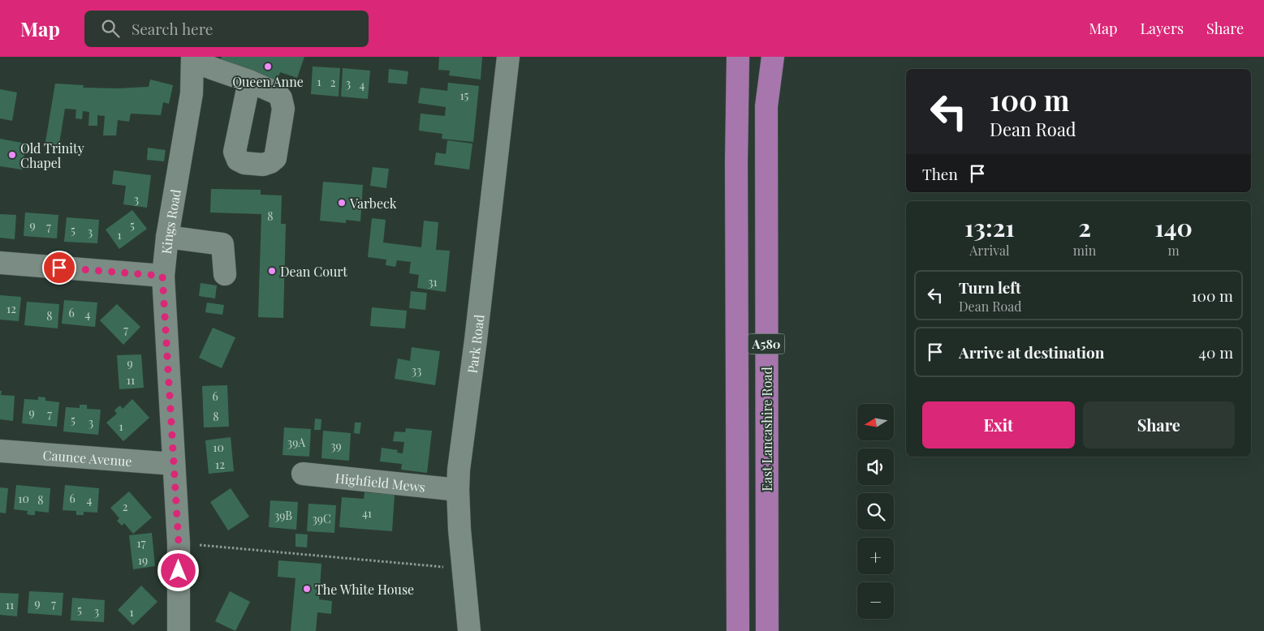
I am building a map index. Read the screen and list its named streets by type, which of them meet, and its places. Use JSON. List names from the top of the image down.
{
  "streets": {
    "highway": ["A580", "East Lancashire Road"],
    "street": [
      "Kings Road",
      "Park Road",
      "Caunce Avenue",
      "Highfield Mews"
    ]
  },
  "crossings": [
    ["Kings Road", "Caunce Avenue"],
    ["Park Road", "Highfield Mews"]
  ],
  "places": [
    "Queen Anne",
    "Old Trinity Chapel",
    "Varbeck",
    "Dean Court",
    "The White House"
  ],
  "house_numbers": [
    "1",
    "2",
    "3",
    "4",
    "15",
    "3",
    "8",
    "9",
    "5",
    "7",
    "5",
    "3",
    "1",
    "31",
    "12",
    "6",
    "4",
    "8",
    "7",
    "9",
    "33",
    "11",
    "6",
    "9",
    "7",
    "8",
    "5",
    "3",
    "1",
    "39A",
    "39",
    "10",
    "12",
    "10",
    "6",
    "8",
    "4",
    "2",
    "41",
    "39B",
    "39C",
    "17",
    "19",
    "9",
    "7",
    "11",
    "5",
    "3",
    "1"
  ],
  "north": "left",
  "page": {
    "header": "Map",
    "search": "Search here",
    "nav": ["Map", "Layers", "Share"],
    "turn": ["100 m", "Dean Road"],
    "then": "Then",
    "eta": [
      "13:21",
      "Arrival",
      "2",
      "min",
      "140",
      "m"
    ],
    "list": [
      {
        "name": "Turn left",
        "note": "Dean Road",
        "value": "100 m"
      },
      {
        "name": "Arrive at destination",
        "value": "40 m"
      }
    ],
    "buttons": ["Exit", "Share"],
    "map_buttons": ["+", "−"]
  }
}
